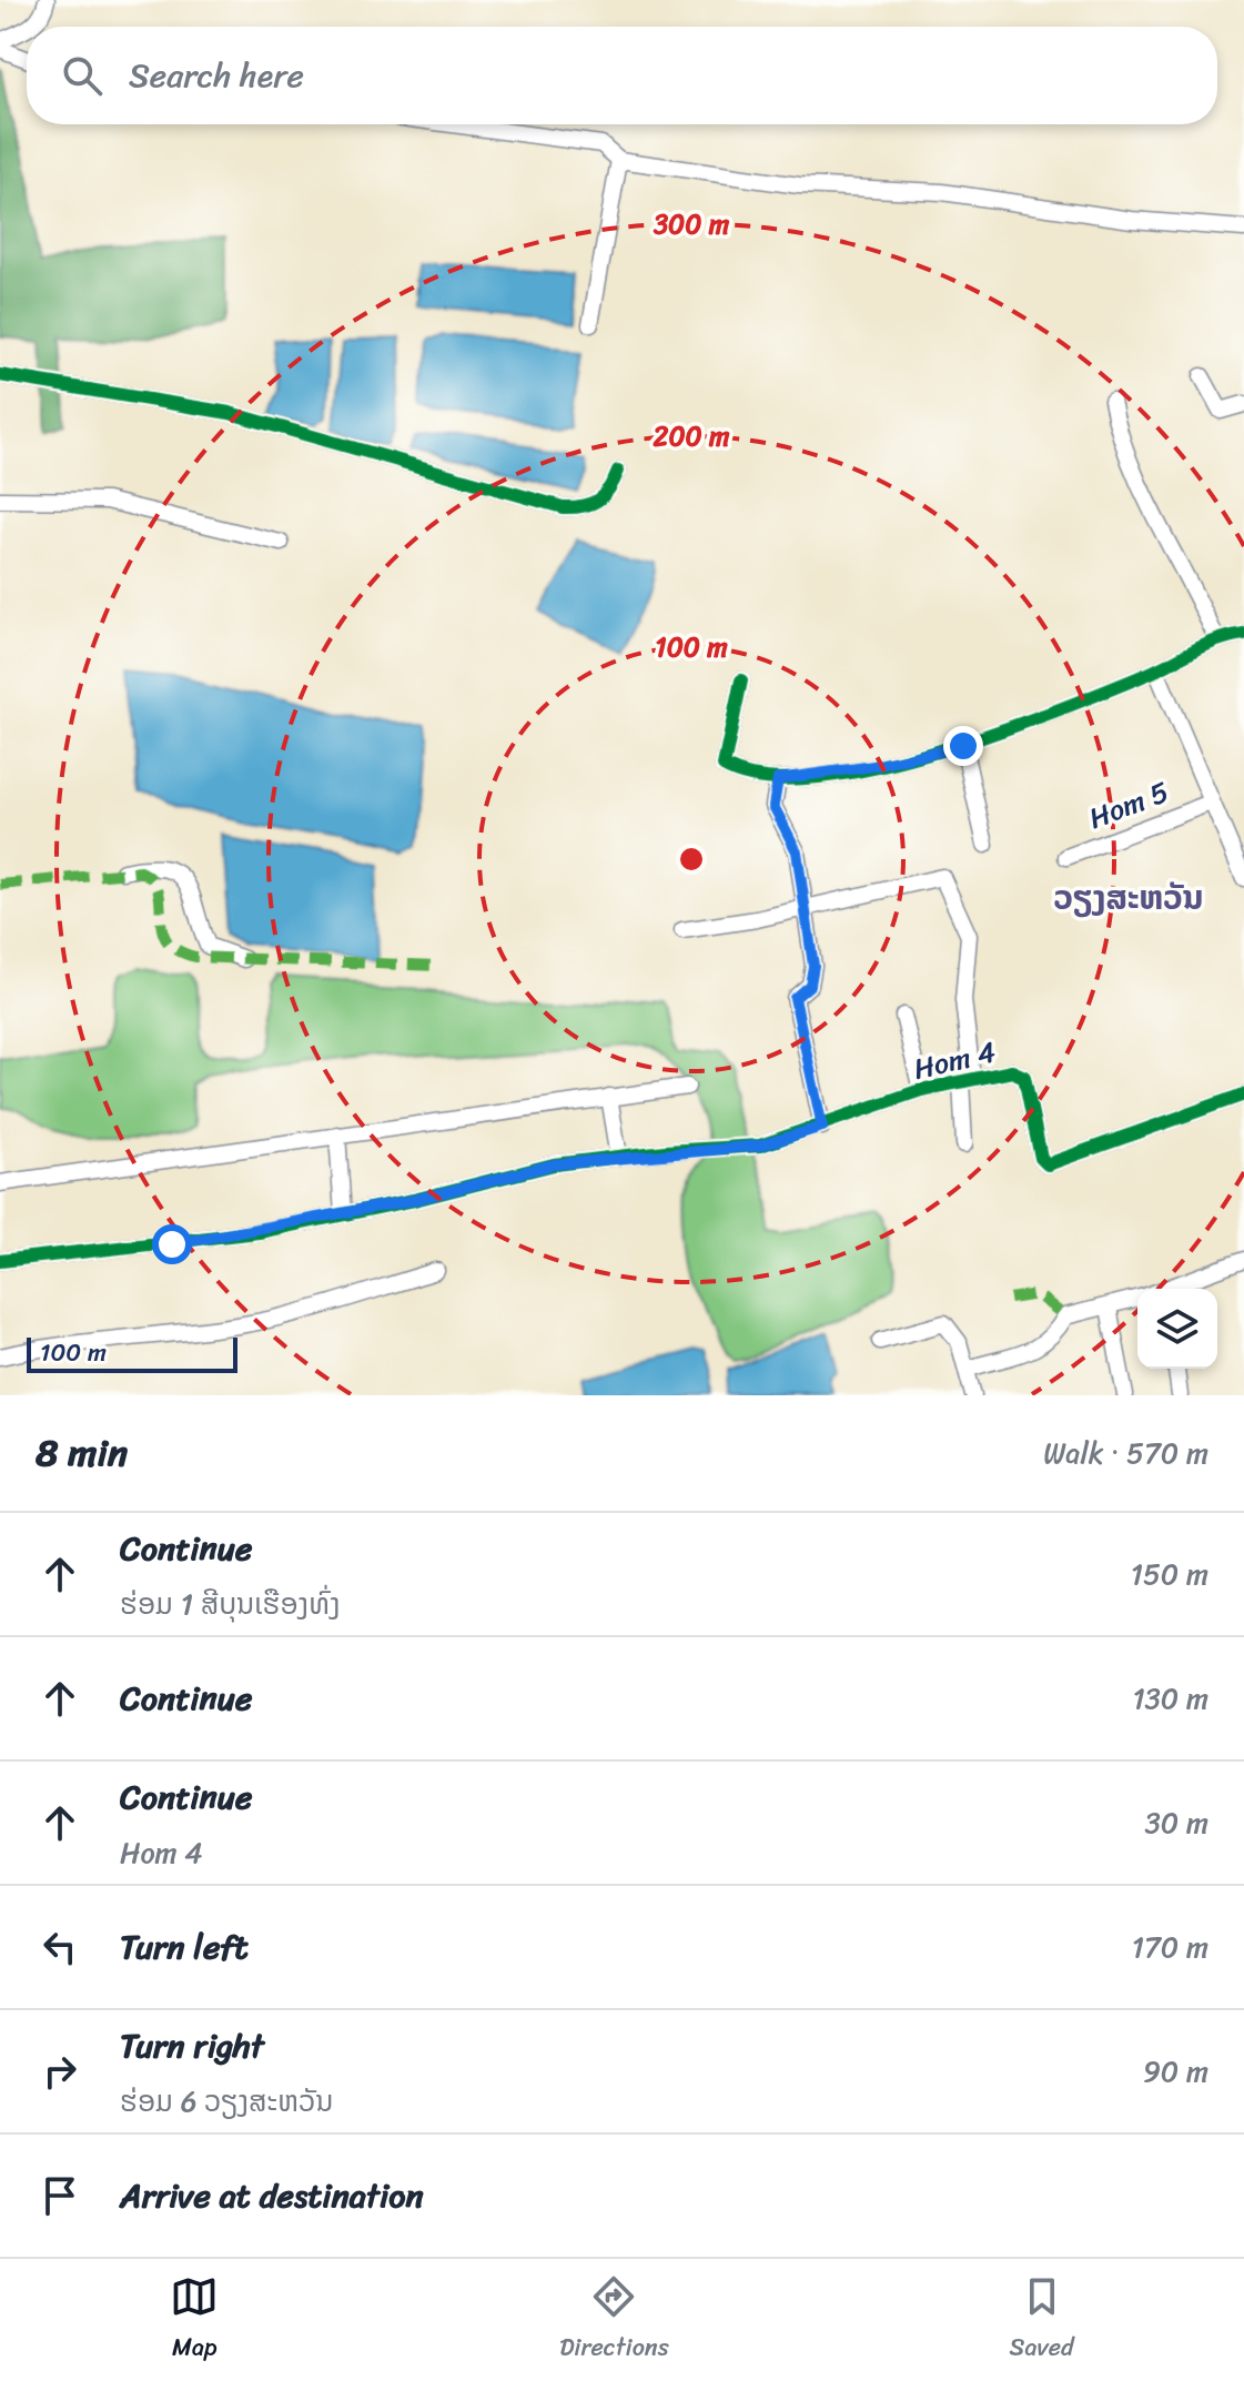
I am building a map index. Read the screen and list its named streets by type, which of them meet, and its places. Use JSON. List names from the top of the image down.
{
  "streets": {
    "street": ["Hom 5", "Hom 4"]
  },
  "districts": ["ວຽງສະຫວັນ"],
  "scale_bar": "100 m",
  "page": {
    "search": "Search here",
    "scale": "100 m",
    "heading": ["8 min", "Walk · 570 m"],
    "list": [
      ["Continue", "ຮ່ອມ 1 ສີບຸນເຮືອງທົ່ງ", "150 m"],
      ["Continue", "130 m"],
      ["Continue", "Hom 4", "30 m"],
      ["Turn left", "170 m"],
      ["Turn right", "ຮ່ອມ 6 ວຽງສະຫວັນ", "90 m"],
      "Arrive at destination"
    ],
    "nav": ["Map", "Directions", "Saved"]
  },
  "rings": ["300 m", "200 m", "100 m"]
}
